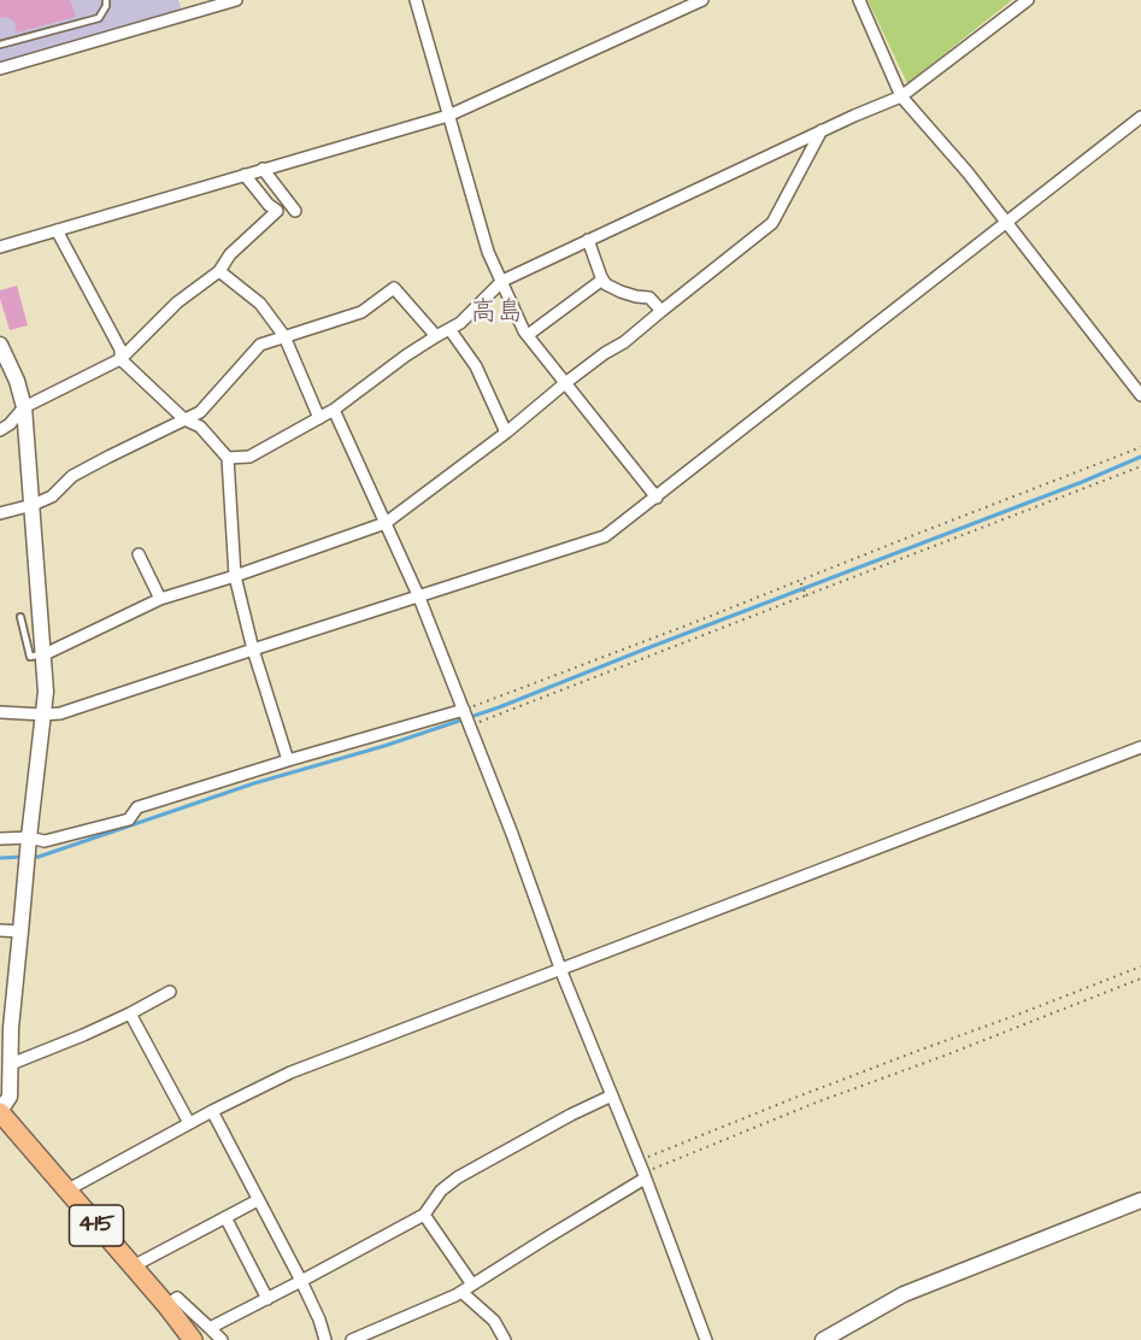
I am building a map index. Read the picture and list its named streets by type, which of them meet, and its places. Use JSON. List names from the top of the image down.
{
  "streets": {
    "highway": ["415"]
  },
  "districts": ["高島"]
}
